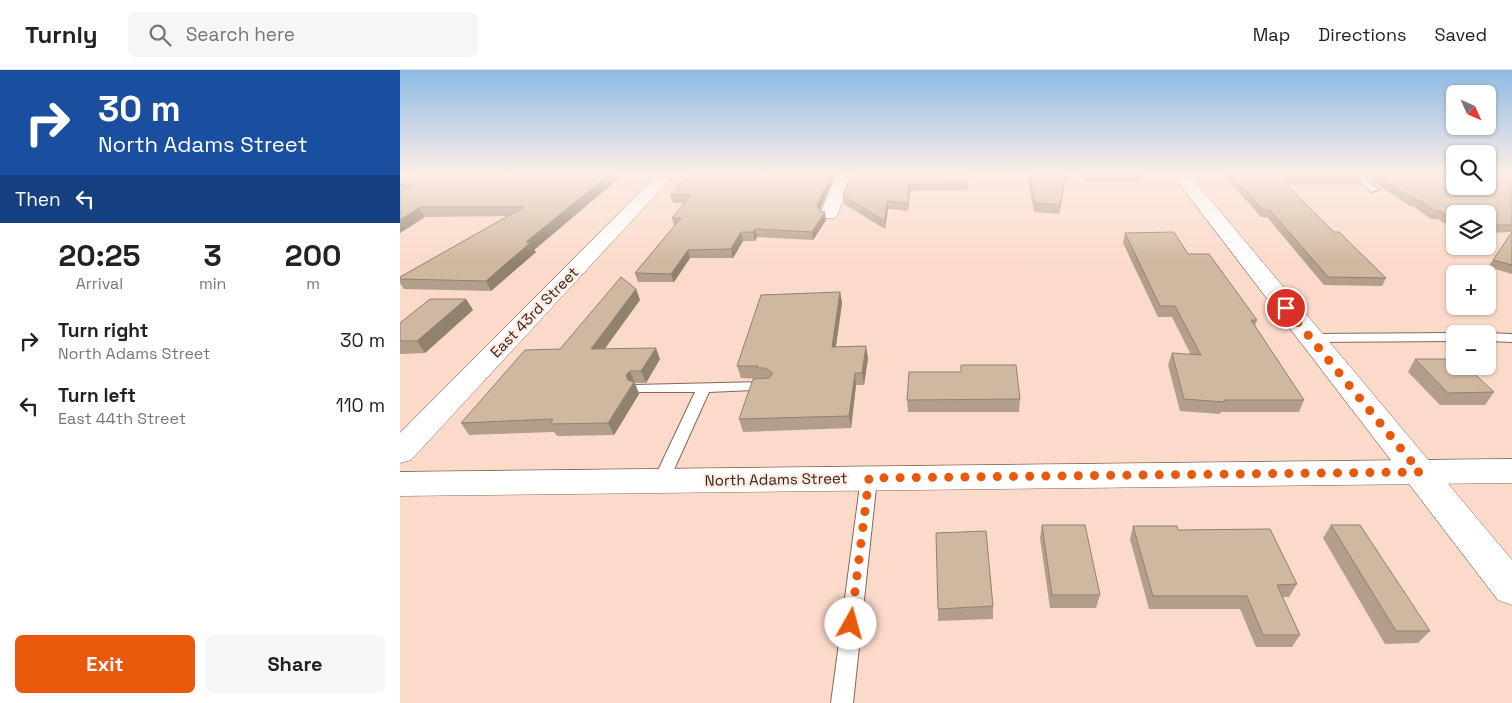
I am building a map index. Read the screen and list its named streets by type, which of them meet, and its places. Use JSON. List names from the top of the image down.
{
  "streets": {
    "street": ["East 43rd Street", "North Adams Street"]
  },
  "north": "bottom right",
  "page": {
    "header": "Turnly",
    "search": "Search here",
    "nav": ["Map", "Directions", "Saved"],
    "turn": ["30 m", "North Adams Street"],
    "map_buttons": ["+", "−"],
    "then": "Then",
    "eta": [
      "20:25",
      "Arrival",
      "3",
      "min",
      "200",
      "m"
    ],
    "list": [
      {
        "name": "Turn right",
        "note": "North Adams Street",
        "value": "30 m"
      },
      {
        "name": "Turn left",
        "note": "East 44th Street",
        "value": "110 m"
      }
    ],
    "buttons": ["Exit", "Share"]
  }
}
